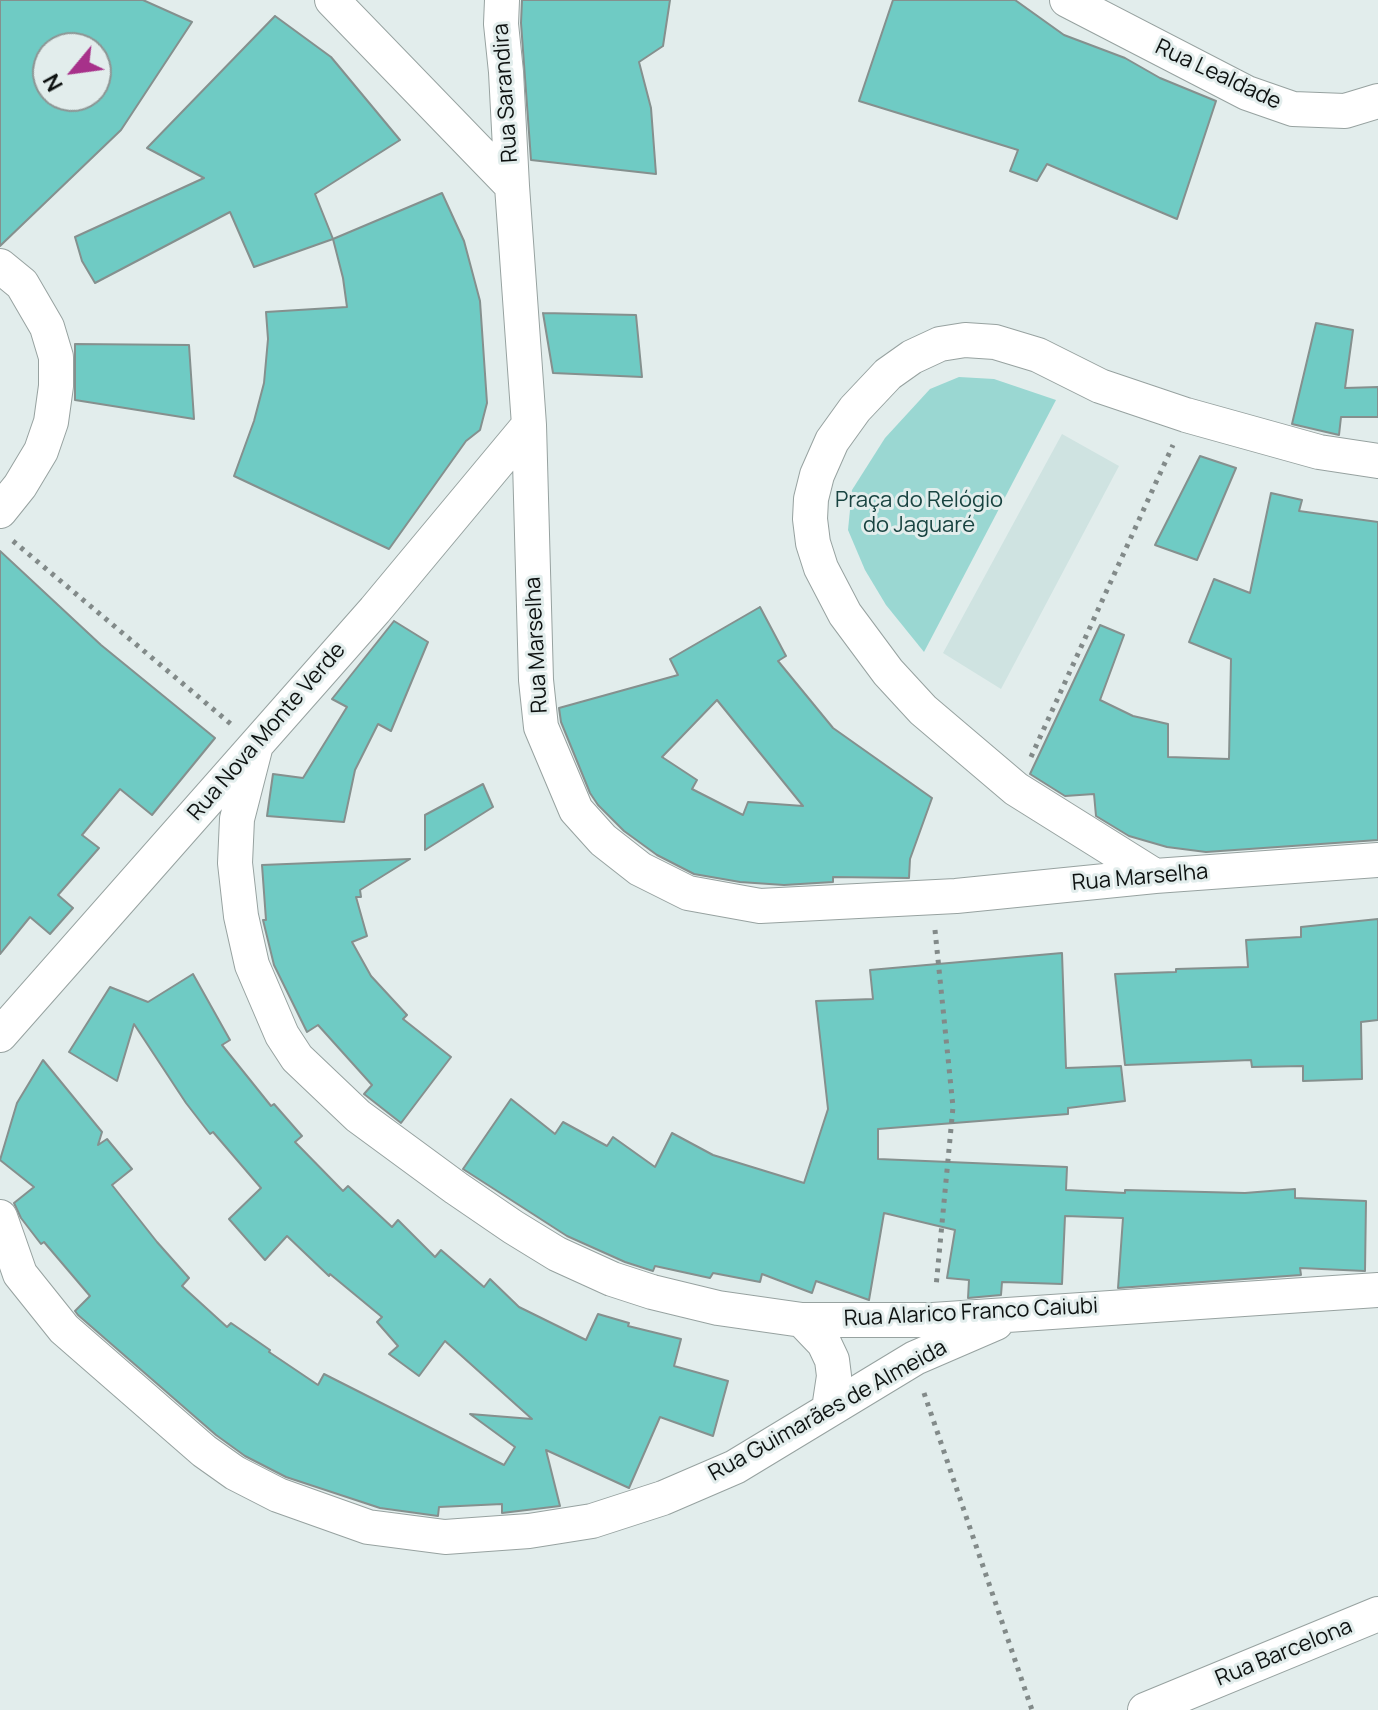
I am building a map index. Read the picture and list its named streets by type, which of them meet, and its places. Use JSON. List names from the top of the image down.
{
  "streets": {
    "street": [
      "Rua Lealdade",
      "Rua Sarandira",
      "Rua Marselha",
      "Rua Nova Monte Verde",
      "Rua Alarico Franco Caiubi",
      "Rua Guimarães de Almeida",
      "Rua Barcelona"
    ]
  },
  "crossings": [
    ["Rua Sarandira", "Rua Marselha"],
    ["Rua Marselha", "Rua Nova Monte Verde"],
    ["Rua Nova Monte Verde", "Rua Alarico Franco Caiubi"],
    ["Rua Alarico Franco Caiubi", "Rua Guimarães de Almeida"]
  ],
  "parks": ["Praça do Relógio do Jaguaré"],
  "north": "bottom left"
}
